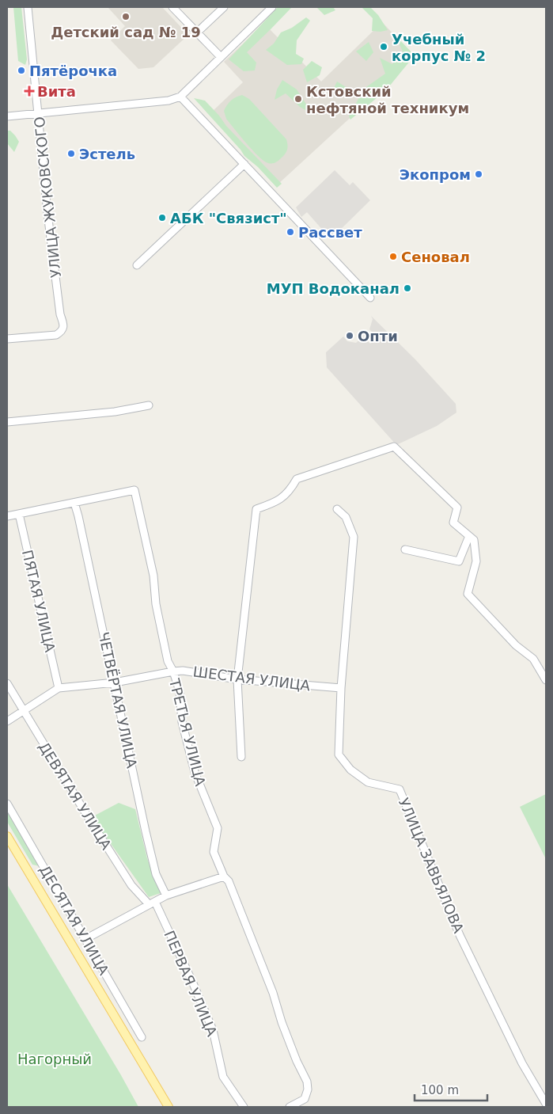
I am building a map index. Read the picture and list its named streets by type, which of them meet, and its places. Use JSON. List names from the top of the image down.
{
  "streets": {
    "street": [
      "УЛИЦА ЖУКОВСКОГО",
      "ПЯТАЯ УЛИЦА",
      "ШЕСТАЯ УЛИЦА",
      "ЧЕТВЁРТАЯ УЛИЦА",
      "ТРЕТЬЯ УЛИЦА",
      "ДЕВЯТАЯ УЛИЦА",
      "УЛИЦА ЗАВЬЯЛОВА",
      "ДЕСЯТАЯ УЛИЦА",
      "ПЕРВАЯ УЛИЦА"
    ]
  },
  "crossings": [
    ["ПЯТАЯ УЛИЦА", "ШЕСТАЯ УЛИЦА"],
    ["ШЕСТАЯ УЛИЦА", "ЧЕТВЁРТАЯ УЛИЦА"],
    ["ШЕСТАЯ УЛИЦА", "ТРЕТЬЯ УЛИЦА"],
    ["ШЕСТАЯ УЛИЦА", "ДЕВЯТАЯ УЛИЦА"],
    ["ШЕСТАЯ УЛИЦА", "УЛИЦА ЗАВЬЯЛОВА"],
    ["ЧЕТВЁРТАЯ УЛИЦА", "ТРЕТЬЯ УЛИЦА"],
    ["ДЕВЯТАЯ УЛИЦА", "ПЕРВАЯ УЛИЦА"]
  ],
  "parks": ["Нагорный"],
  "places": {
    "other": [
      "Детский сад № 19",
      "Учебный корпус № 2",
      "Пятёрочка",
      "Кстовский нефтяной техникум",
      "Эстель",
      "Экопром",
      "АБК \"Связист\"",
      "Рассвет",
      "Сеновал",
      "МУП Водоканал",
      "Опти"
    ],
    "health": ["Вита"]
  },
  "scale_bar": "100 m"
}
